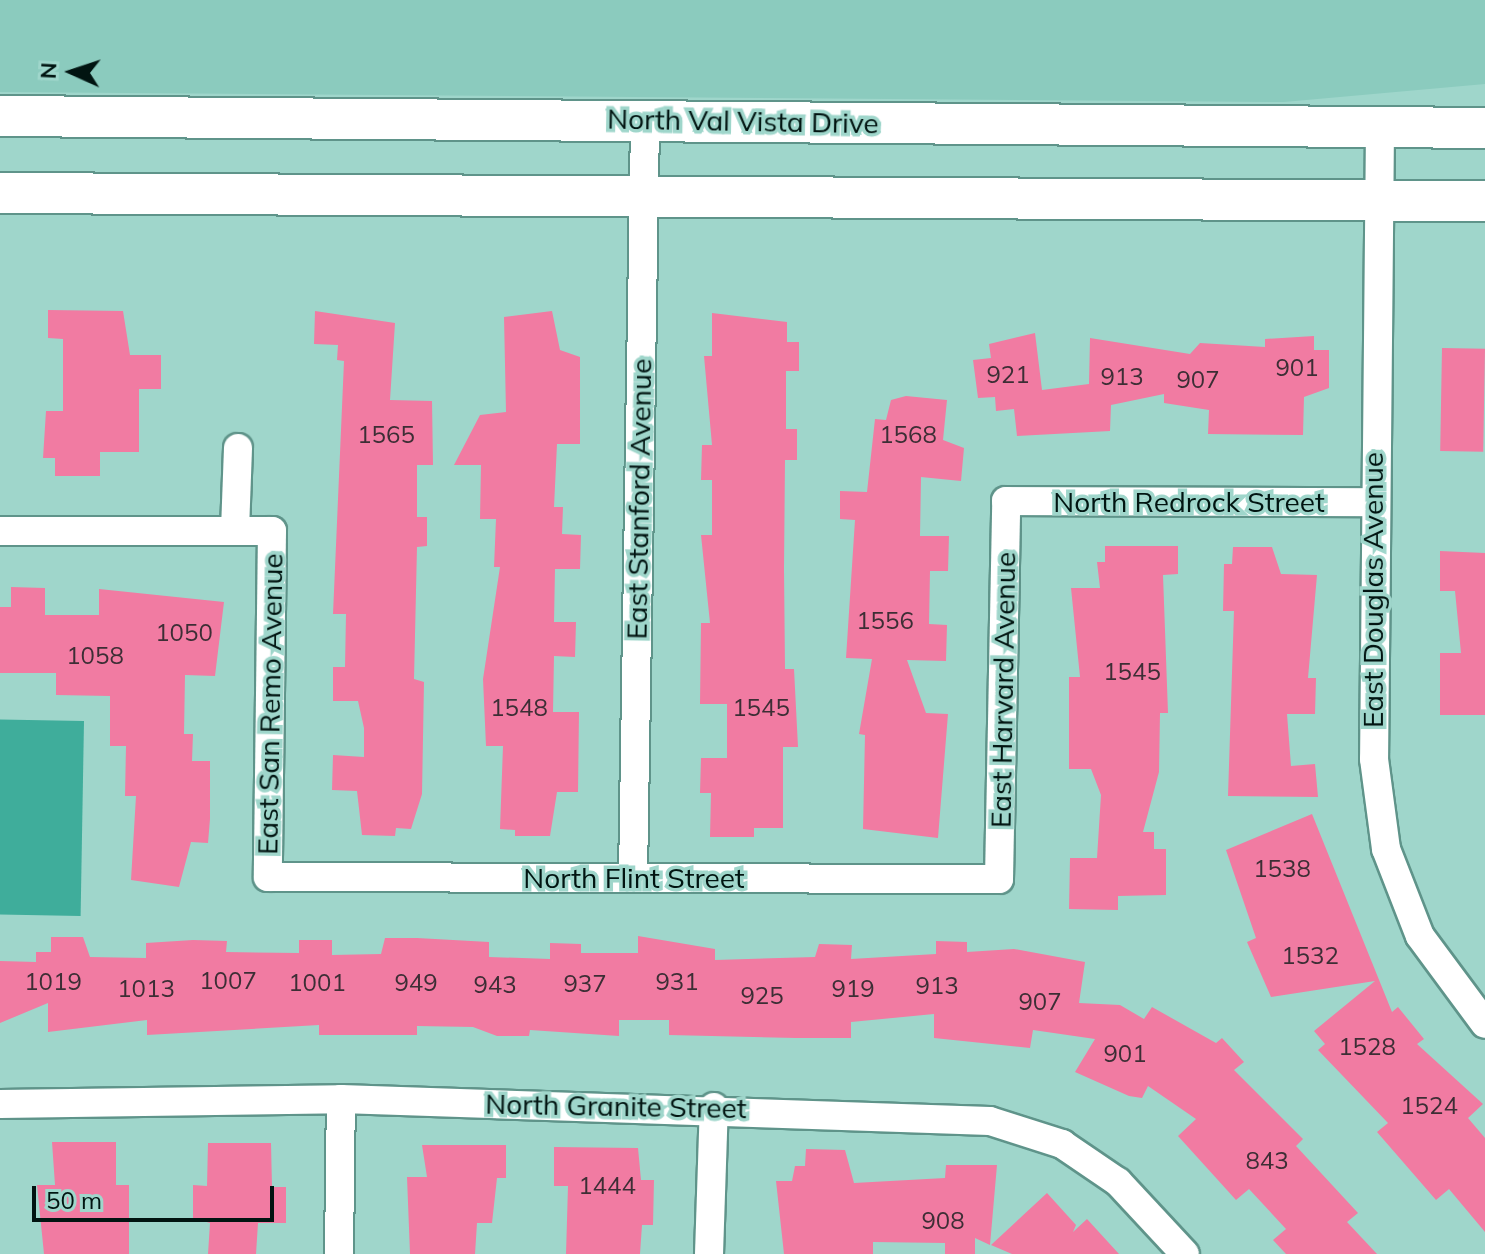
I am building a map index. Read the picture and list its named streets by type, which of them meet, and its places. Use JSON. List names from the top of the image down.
{
  "streets": {
    "main road": ["North Val Vista Drive"],
    "street": [
      "East Stanford Avenue",
      "North Redrock Street",
      "East Douglas Avenue",
      "East Harvard Avenue",
      "East San Remo Avenue",
      "North Flint Street",
      "North Granite Street"
    ]
  },
  "crossings": [
    ["North Val Vista Drive", "East Stanford Avenue"],
    ["North Val Vista Drive", "East Douglas Avenue"],
    ["East Stanford Avenue", "North Flint Street"],
    ["North Redrock Street", "East Douglas Avenue"],
    ["North Redrock Street", "East Harvard Avenue"],
    ["East Harvard Avenue", "North Flint Street"],
    ["East San Remo Avenue", "North Flint Street"]
  ],
  "house_numbers": [
    "901",
    "921",
    "913",
    "907",
    "1565",
    "1568",
    "1556",
    "1050",
    "1058",
    "1545",
    "1548",
    "1545",
    "1538",
    "1532",
    "1007",
    "1019",
    "931",
    "1001",
    "949",
    "937",
    "943",
    "913",
    "1013",
    "919",
    "925",
    "907",
    "1528",
    "901",
    "1524",
    "843",
    "1444",
    "908"
  ],
  "scale_bar": "50 m",
  "north": "left"
}
